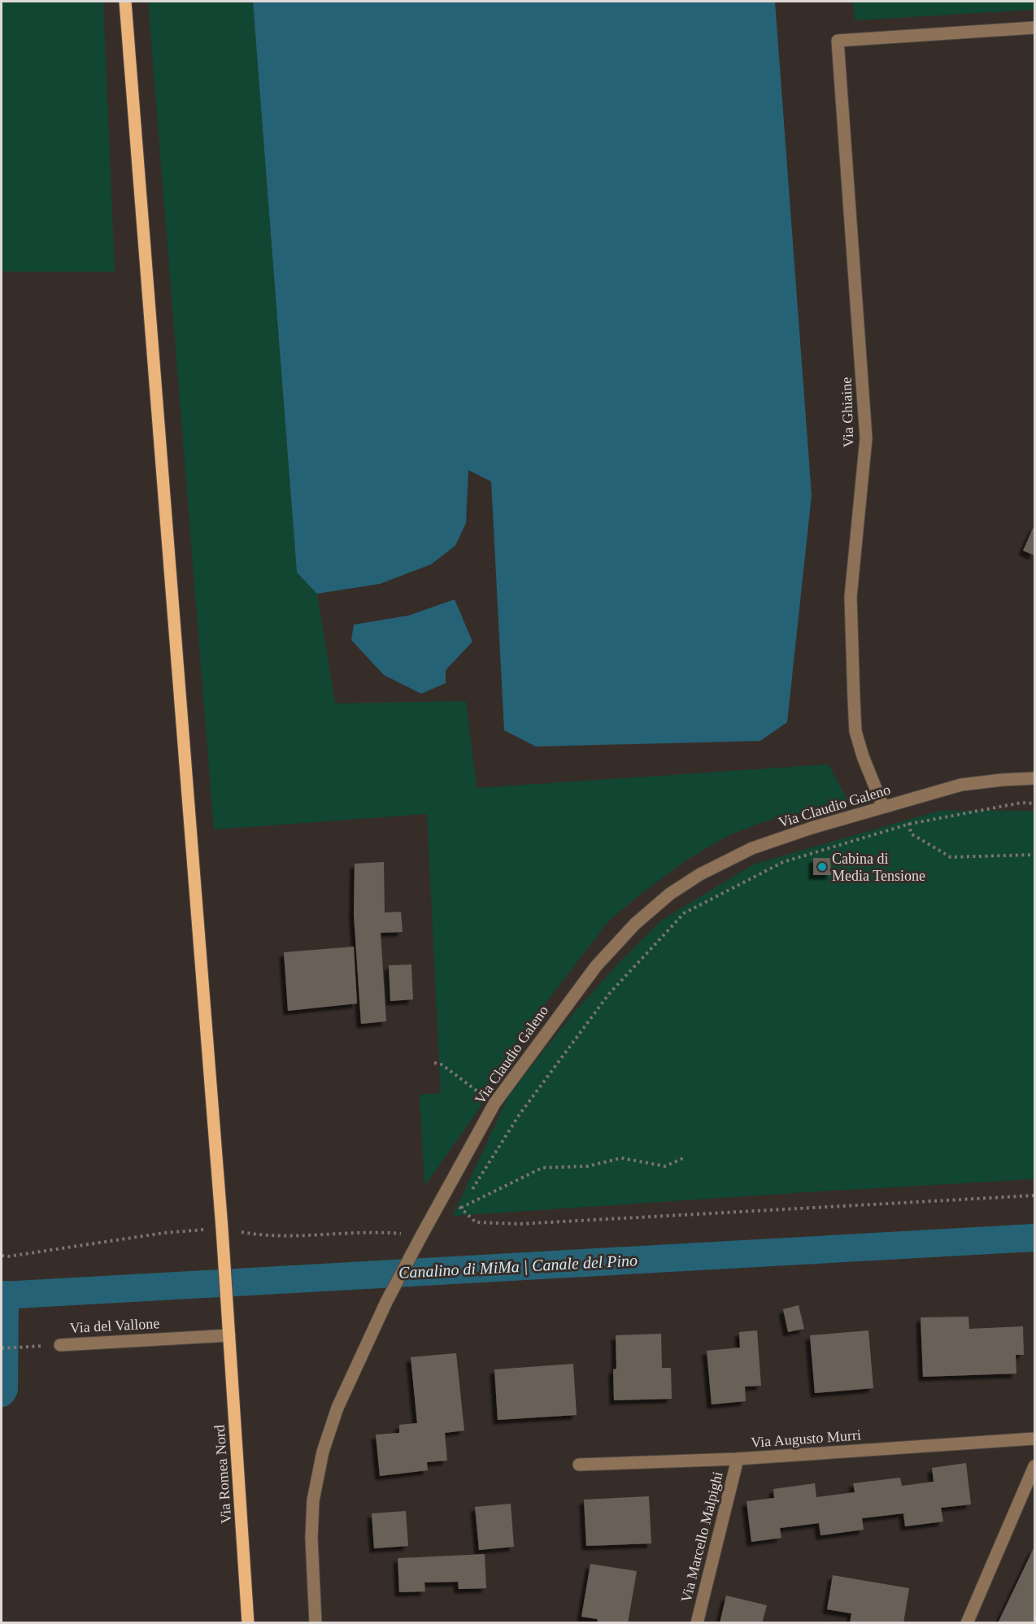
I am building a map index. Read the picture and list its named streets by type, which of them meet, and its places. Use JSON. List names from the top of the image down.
{
  "streets": {
    "main road": ["Via Romea Nord"],
    "street": [
      "Via Ghiaine",
      "Via Claudio Galeno",
      "Via del Vallone",
      "Via Augusto Murri",
      "Via Marcello Malpighi"
    ]
  },
  "crossings": [
    ["Via Ghiaine", "Via Claudio Galeno"],
    ["Via del Vallone", "Via Romea Nord"],
    ["Via Augusto Murri", "Via Marcello Malpighi"]
  ],
  "water": ["Canalino di MiMa | Canale del Pino"],
  "places": ["Cabina di Media Tensione"]
}
